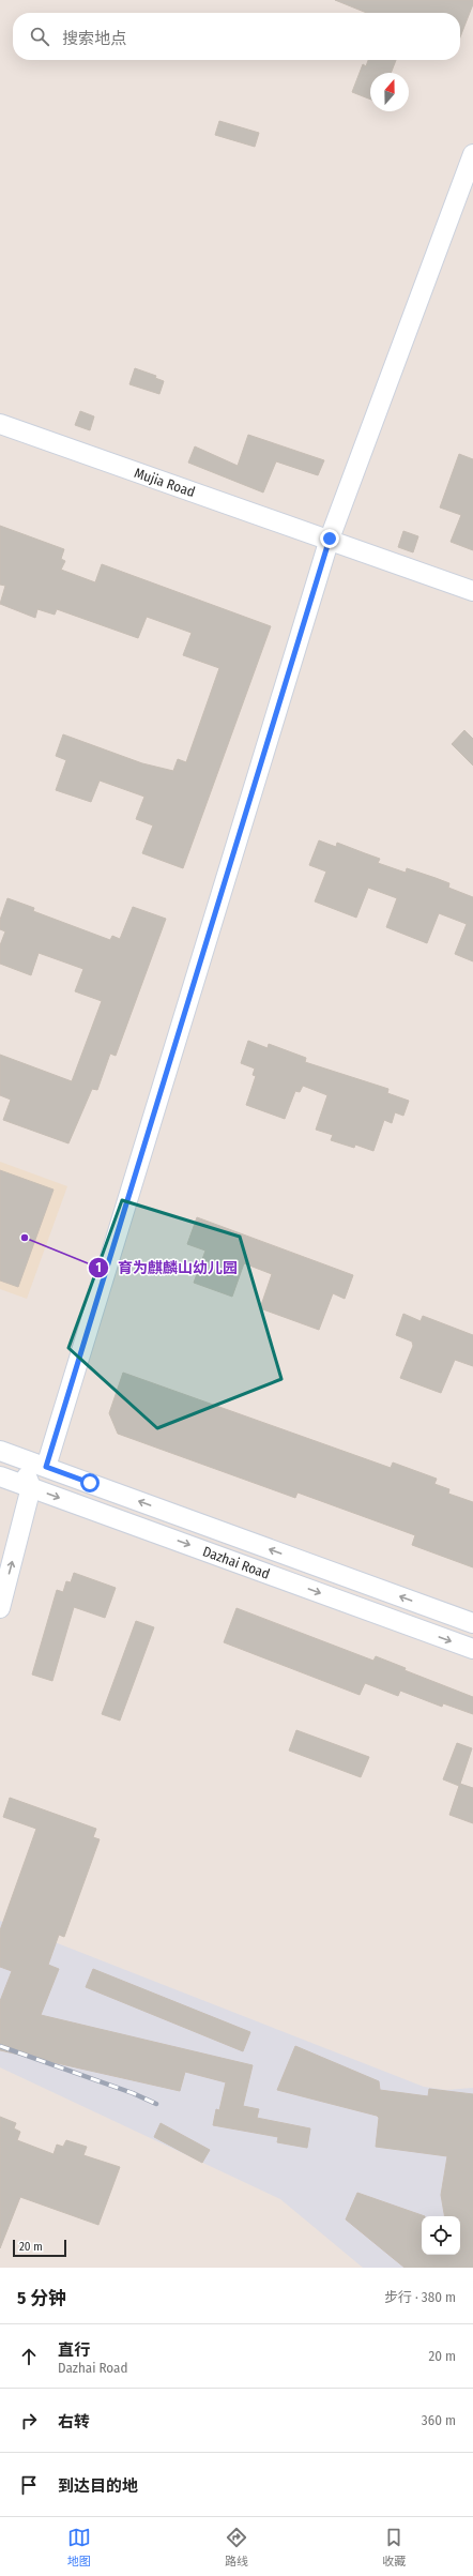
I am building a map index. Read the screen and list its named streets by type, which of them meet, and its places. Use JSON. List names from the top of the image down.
{
  "streets": {
    "street": ["Mujia Road", "Dazhai Road"]
  },
  "places": ["育为麒麟山幼儿园"],
  "scale_bar": "20 m",
  "north": "top",
  "page": {
    "search": "搜索地点",
    "scale": "20 m",
    "heading": ["5 分钟", "步行 · 380 m"],
    "list": [
      ["直行", "Dazhai Road", "20 m"],
      ["右转", "360 m"],
      "到达目的地"
    ],
    "nav": ["地图", "路线", "收藏"]
  }
}
